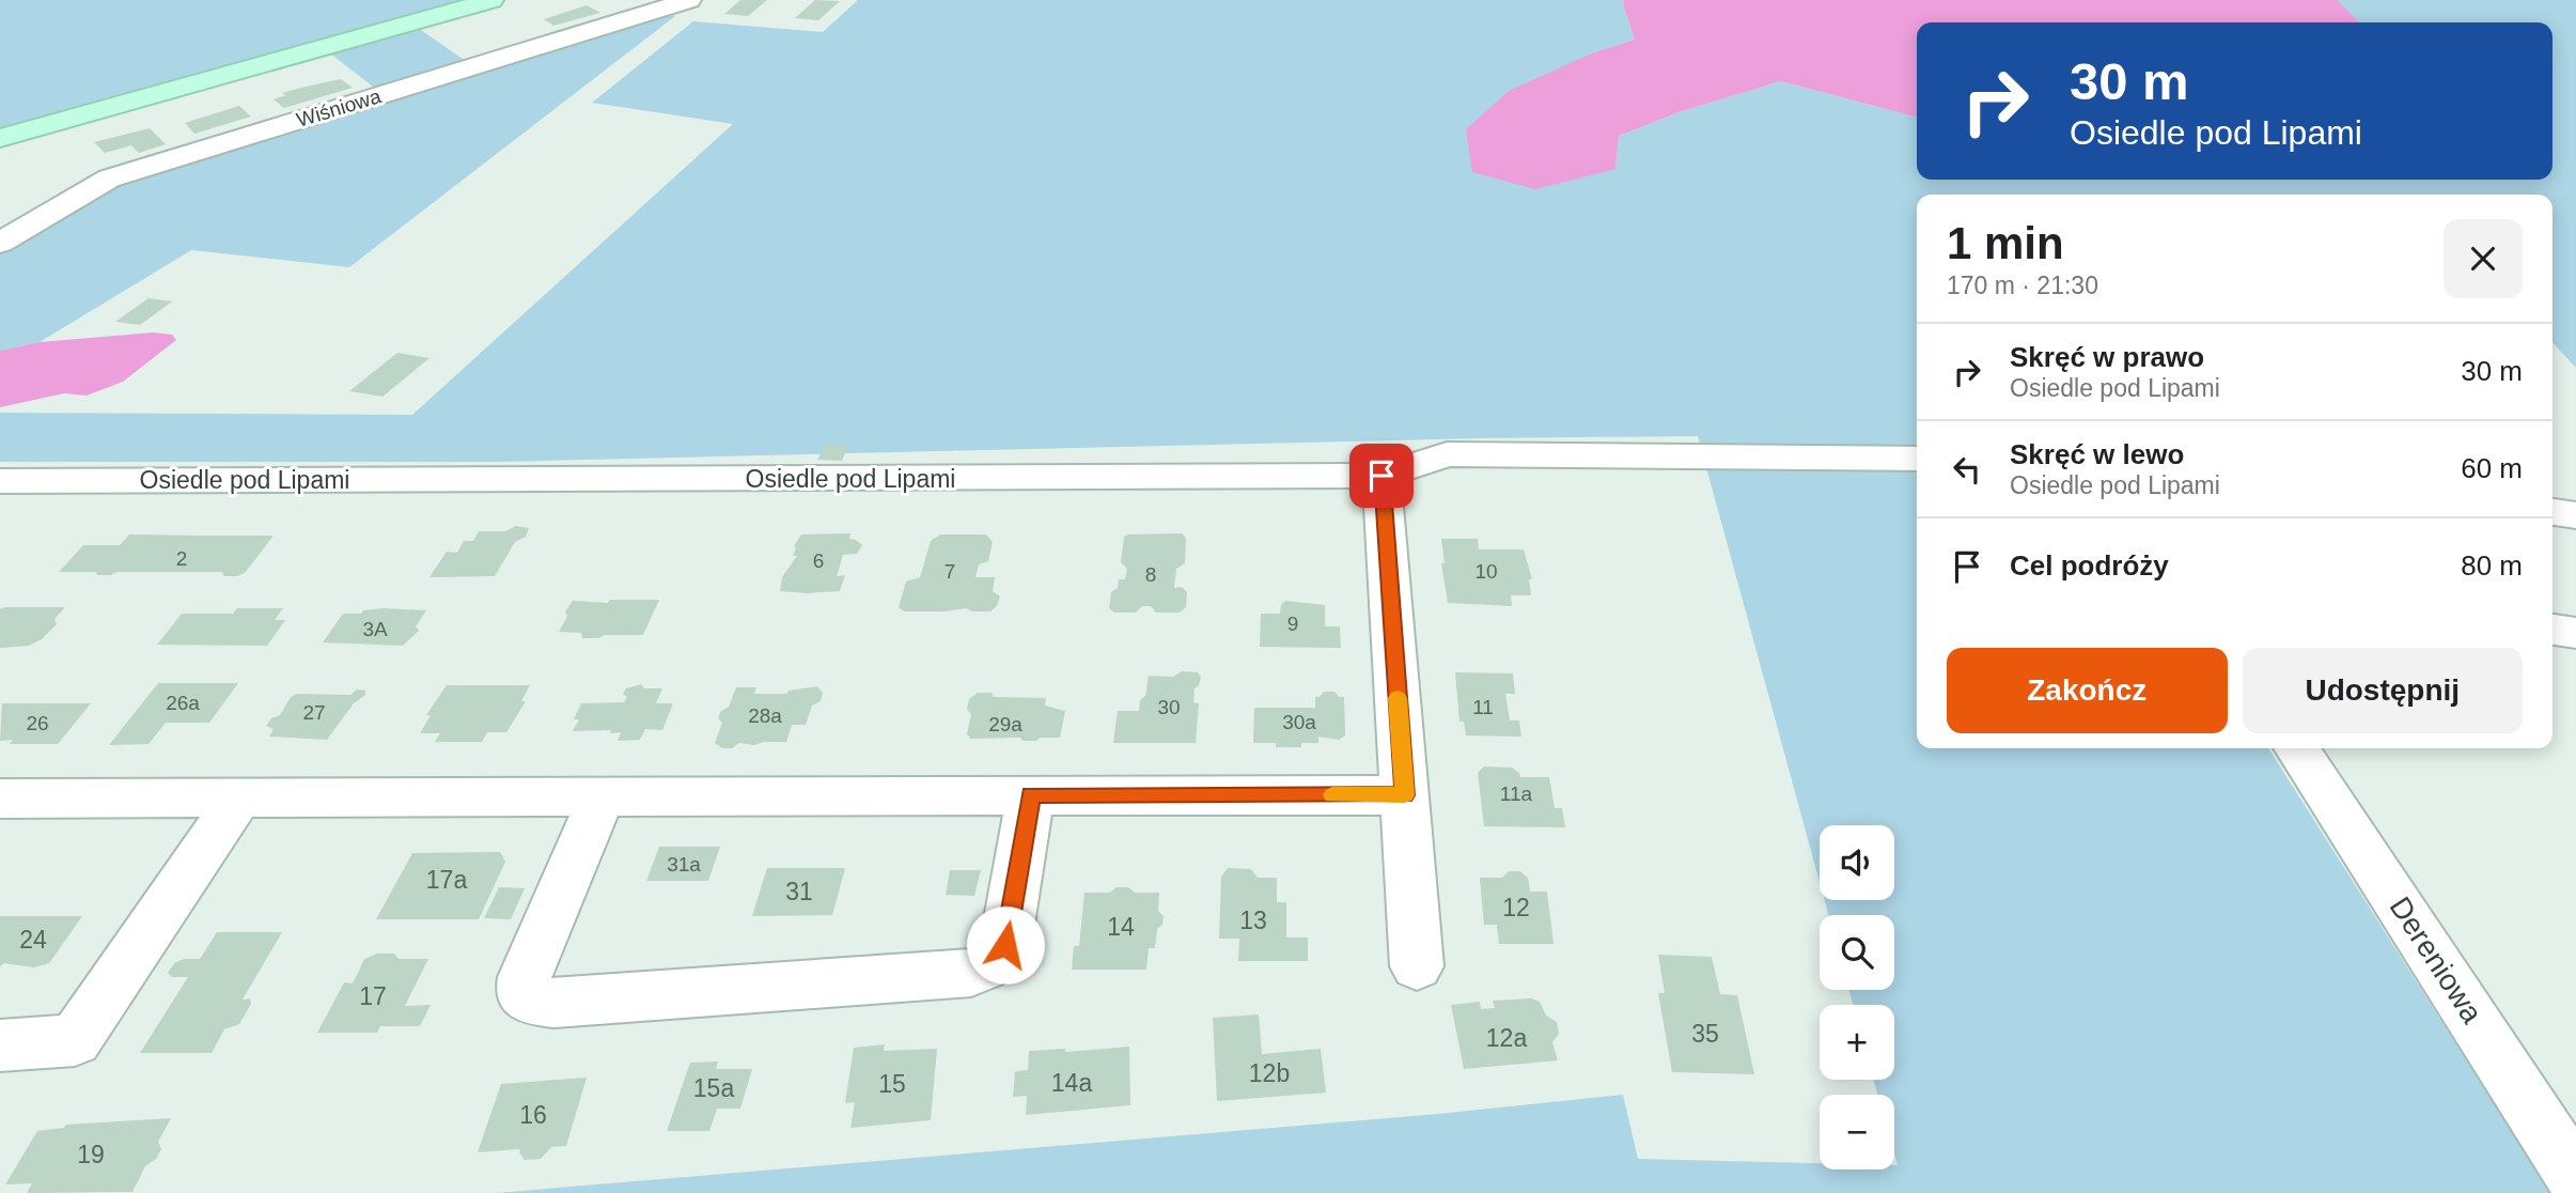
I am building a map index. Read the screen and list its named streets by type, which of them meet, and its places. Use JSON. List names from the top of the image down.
{
  "streets": {
    "street": ["Wiśniowa", "Osiedle pod Lipami", "Dereniowa"]
  },
  "house_numbers": [
    "2",
    "6",
    "7",
    "10",
    "8",
    "9",
    "3A",
    "26a",
    "30",
    "11",
    "27",
    "28a",
    "30a",
    "26",
    "29a",
    "11a",
    "31a",
    "17a",
    "31",
    "12",
    "13",
    "14",
    "24",
    "17",
    "35",
    "12a",
    "12b",
    "14a",
    "15",
    "15a",
    "16",
    "19"
  ],
  "page": {
    "turn": ["30 m", "Osiedle pod Lipami"],
    "heading": ["1 min", "170 m · 21:30"],
    "list": [
      {
        "name": "Skręć w prawo",
        "note": "Osiedle pod Lipami",
        "value": "30 m"
      },
      {
        "name": "Skręć w lewo",
        "note": "Osiedle pod Lipami",
        "value": "60 m"
      },
      {
        "name": "Cel podróży",
        "value": "80 m"
      }
    ],
    "buttons": ["Zakończ", "Udostępnij"],
    "map_buttons": ["+", "−"]
  }
}
